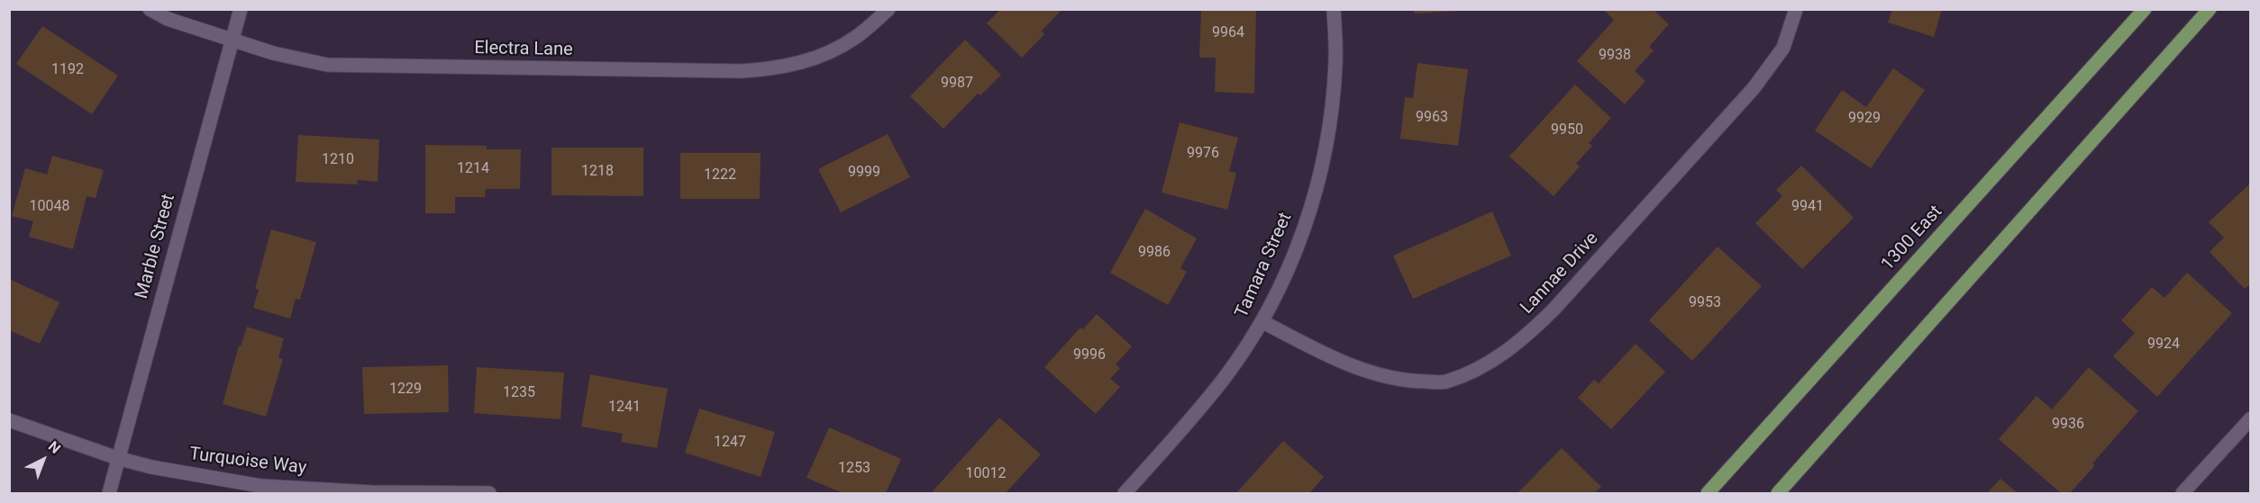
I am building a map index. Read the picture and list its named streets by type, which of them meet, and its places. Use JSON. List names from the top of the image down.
{
  "streets": {
    "main road": ["1300 East"],
    "street": [
      "Electra Lane",
      "Marble Street",
      "Tamara Street",
      "Lannae Drive",
      "Turquoise Way"
    ]
  },
  "crossings": [
    ["Electra Lane", "Marble Street"],
    ["Marble Street", "Turquoise Way"],
    ["Tamara Street", "Lannae Drive"]
  ],
  "house_numbers": [
    "9964",
    "9938",
    "1192",
    "9987",
    "9963",
    "9929",
    "9950",
    "9976",
    "1210",
    "1214",
    "1218",
    "9999",
    "1222",
    "10048",
    "9941",
    "9986",
    "9953",
    "9924",
    "9996",
    "1229",
    "1235",
    "1241",
    "9936",
    "1247",
    "1253",
    "10012"
  ],
  "north": "top right"
}
